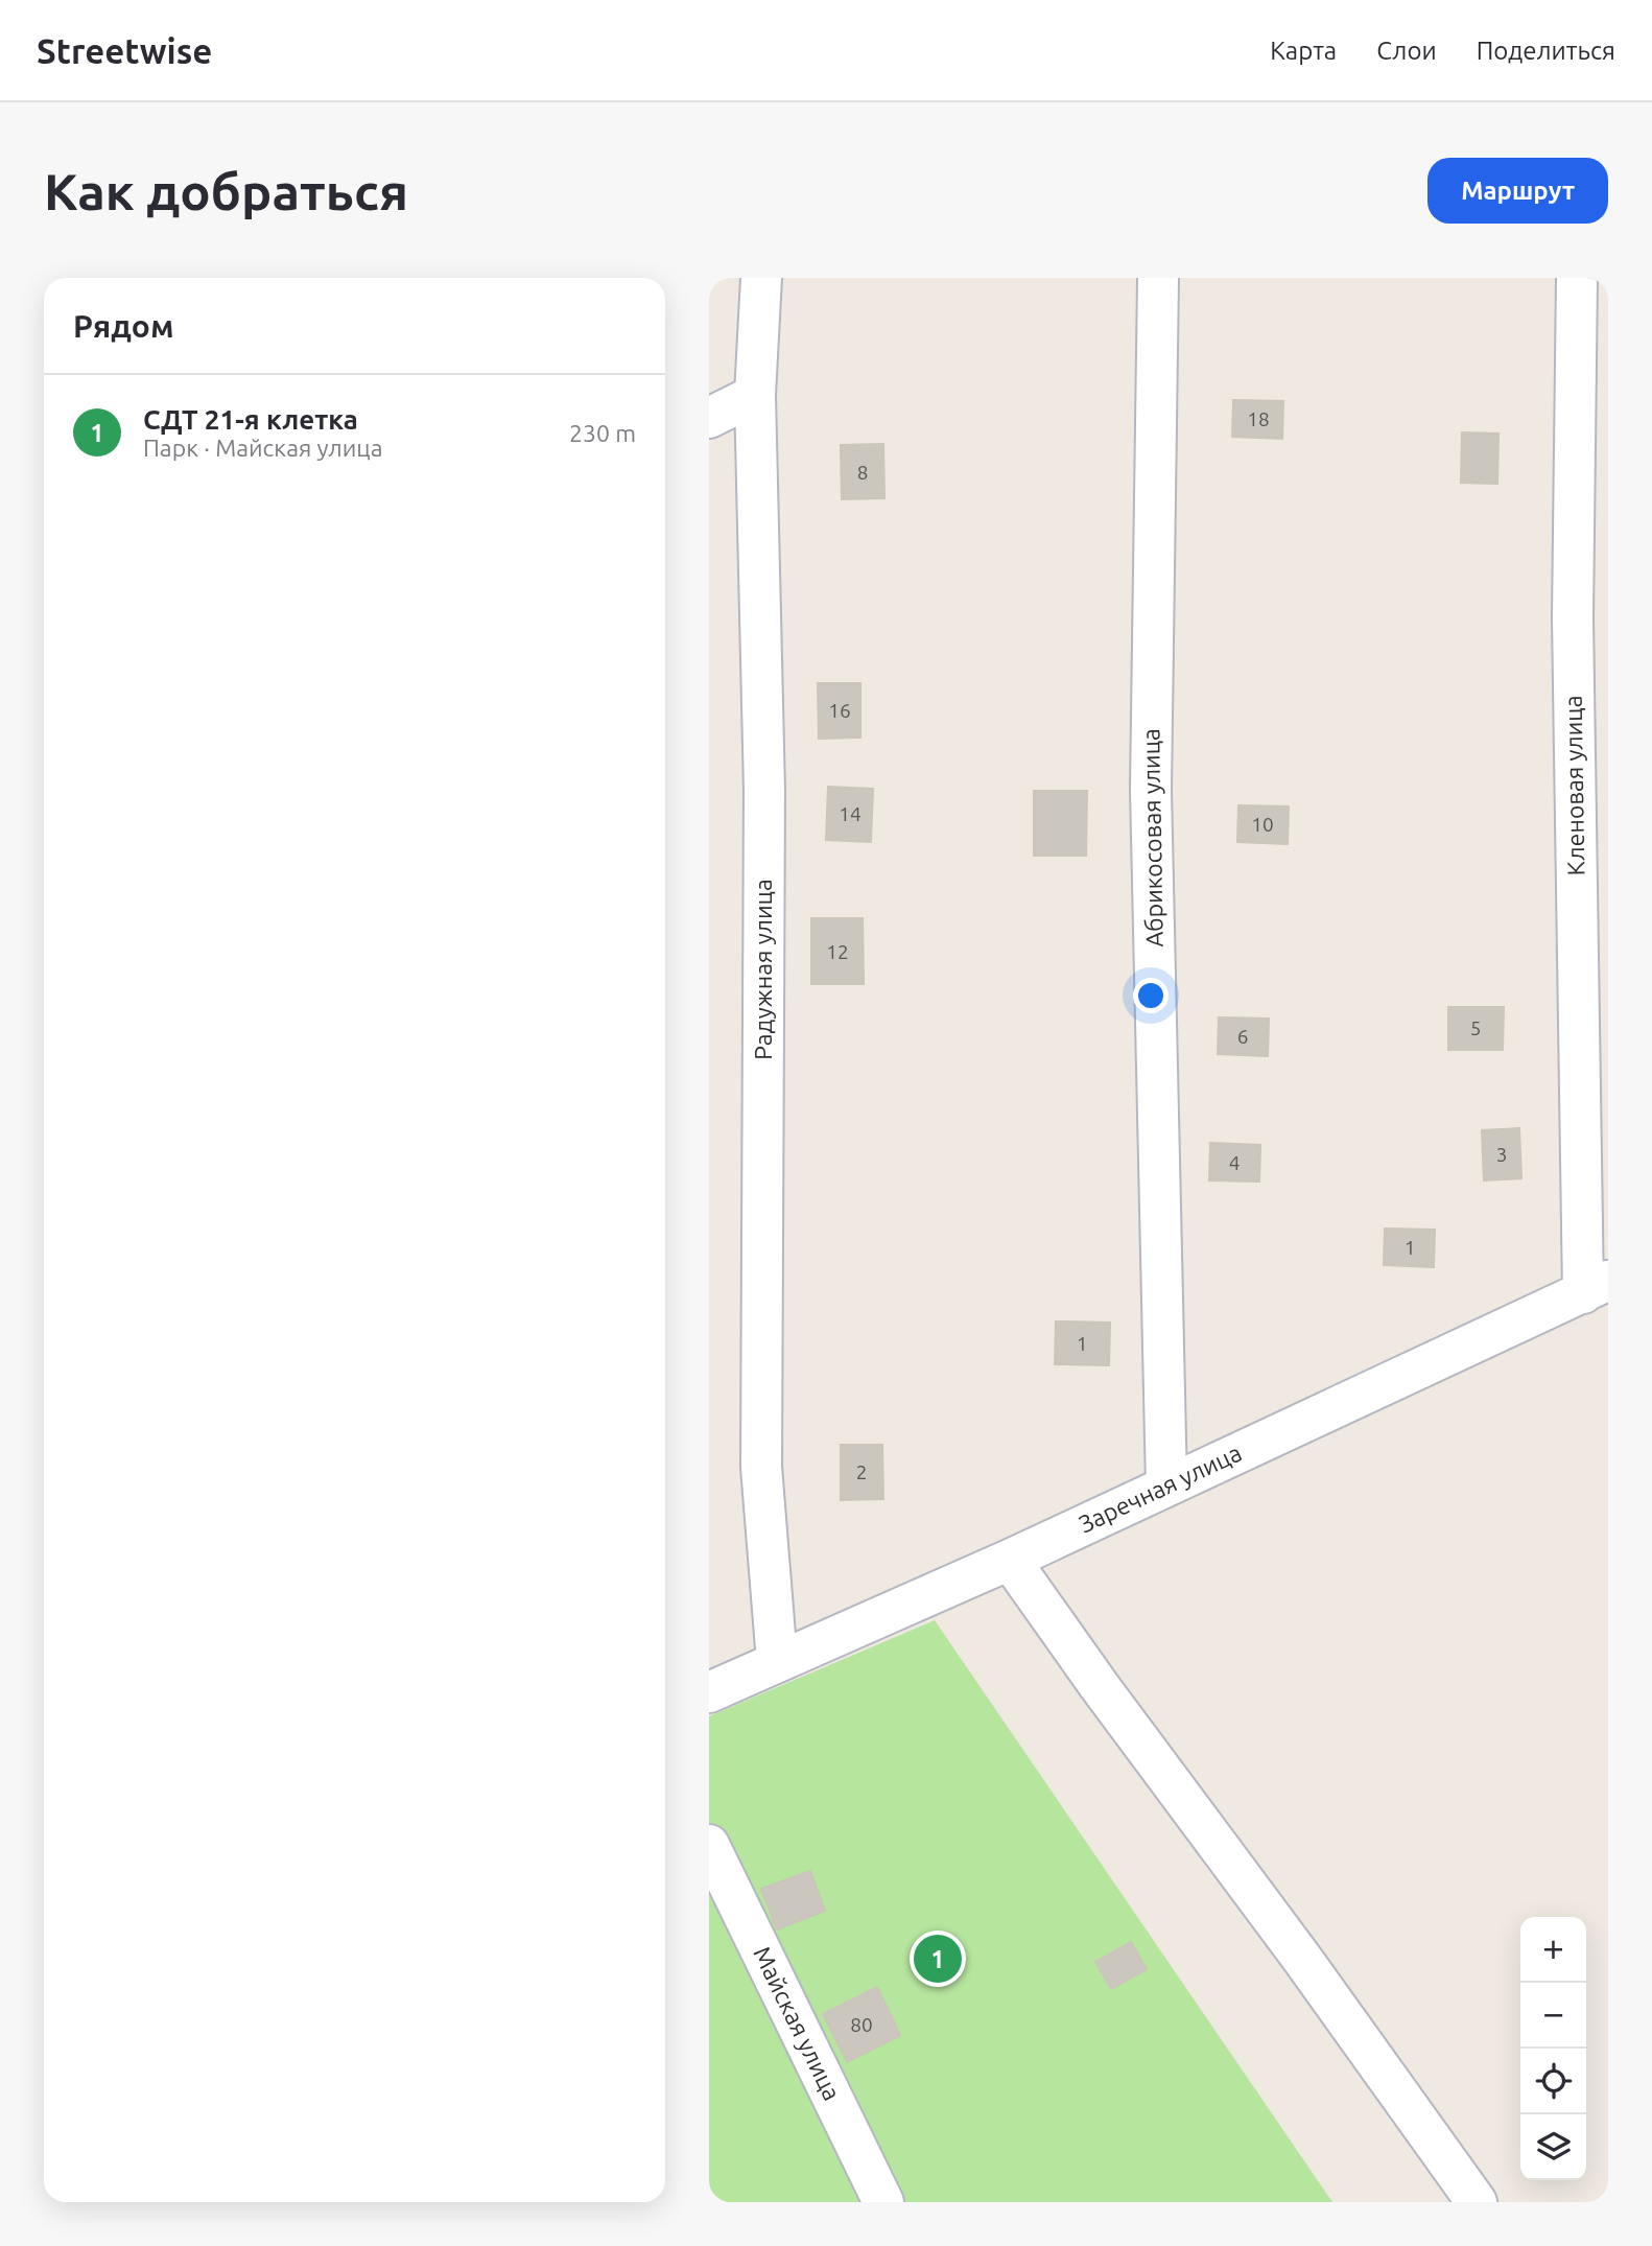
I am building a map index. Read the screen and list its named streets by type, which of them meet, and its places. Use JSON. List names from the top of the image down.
{
  "streets": {
    "street": [
      "Кленовая улица",
      "Абрикосовая улица",
      "Радужная улица",
      "Заречная улица",
      "Майская улица"
    ]
  },
  "crossings": [
    ["Кленовая улица", "Заречная улица"],
    ["Абрикосовая улица", "Заречная улица"],
    ["Радужная улица", "Заречная улица"]
  ],
  "house_numbers": [
    "18",
    "8",
    "16",
    "14",
    "10",
    "12",
    "5",
    "6",
    "3",
    "4",
    "1",
    "1",
    "2",
    "80"
  ],
  "page": {
    "header": "Streetwise",
    "nav": ["Карта", "Слои", "Поделиться"],
    "buttons": "Маршрут",
    "title": "Как добраться",
    "heading": "Рядом",
    "list": [
      {
        "mark": "1",
        "name": "СДТ 21-я клетка",
        "note": "Парк · Майская улица",
        "value": "230 m"
      }
    ],
    "map_buttons": ["+", "−"],
    "pins": "1"
  }
}
